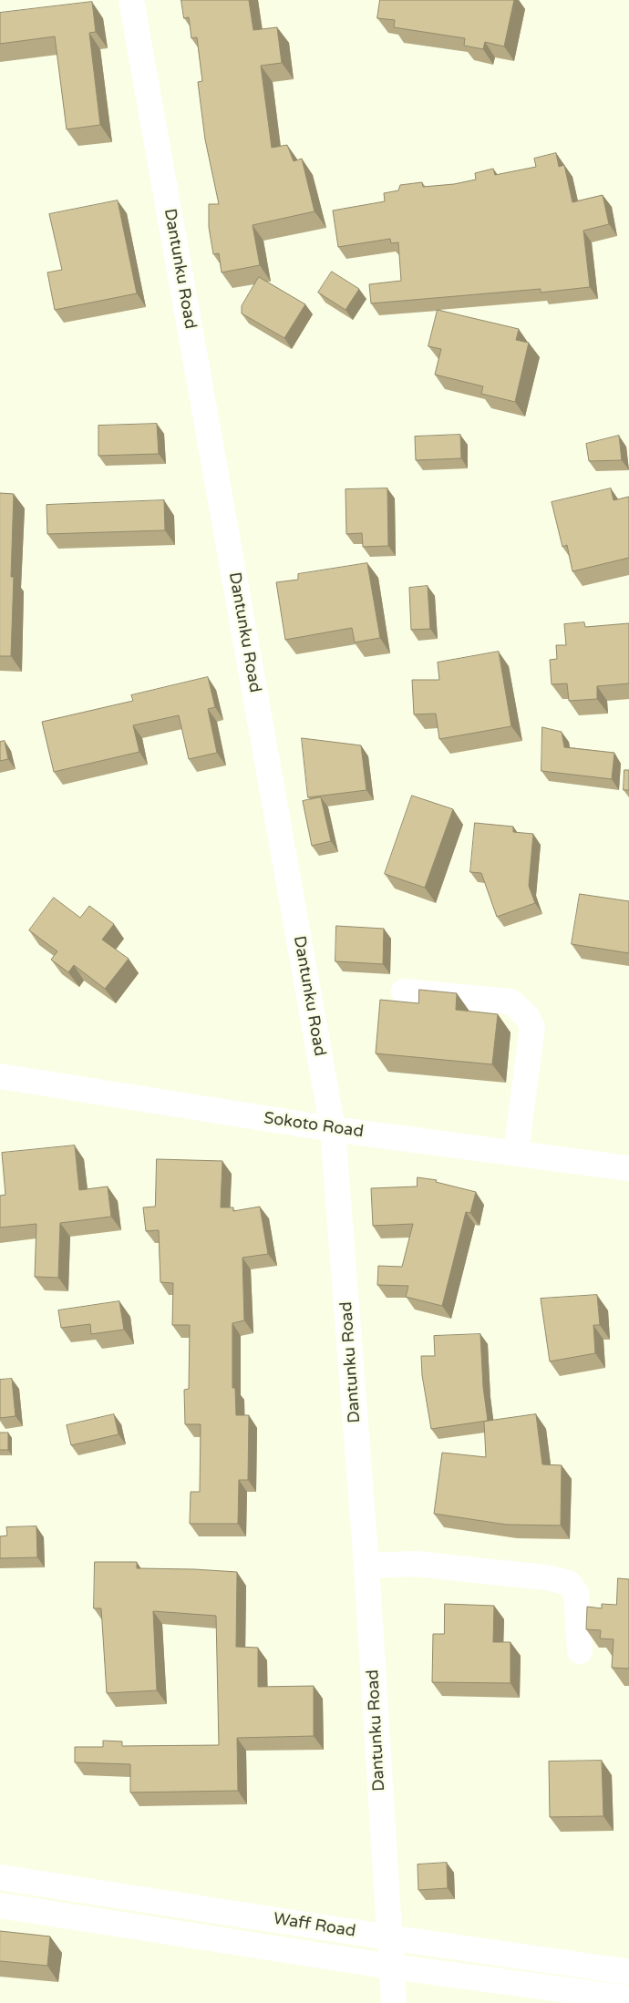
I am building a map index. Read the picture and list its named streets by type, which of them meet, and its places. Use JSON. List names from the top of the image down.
{
  "streets": {
    "street": ["Dantunku Road", "Sokoto Road", "Waff Road"]
  },
  "crossings": [
    ["Dantunku Road", "Sokoto Road"],
    ["Dantunku Road", "Waff Road"]
  ]
}
